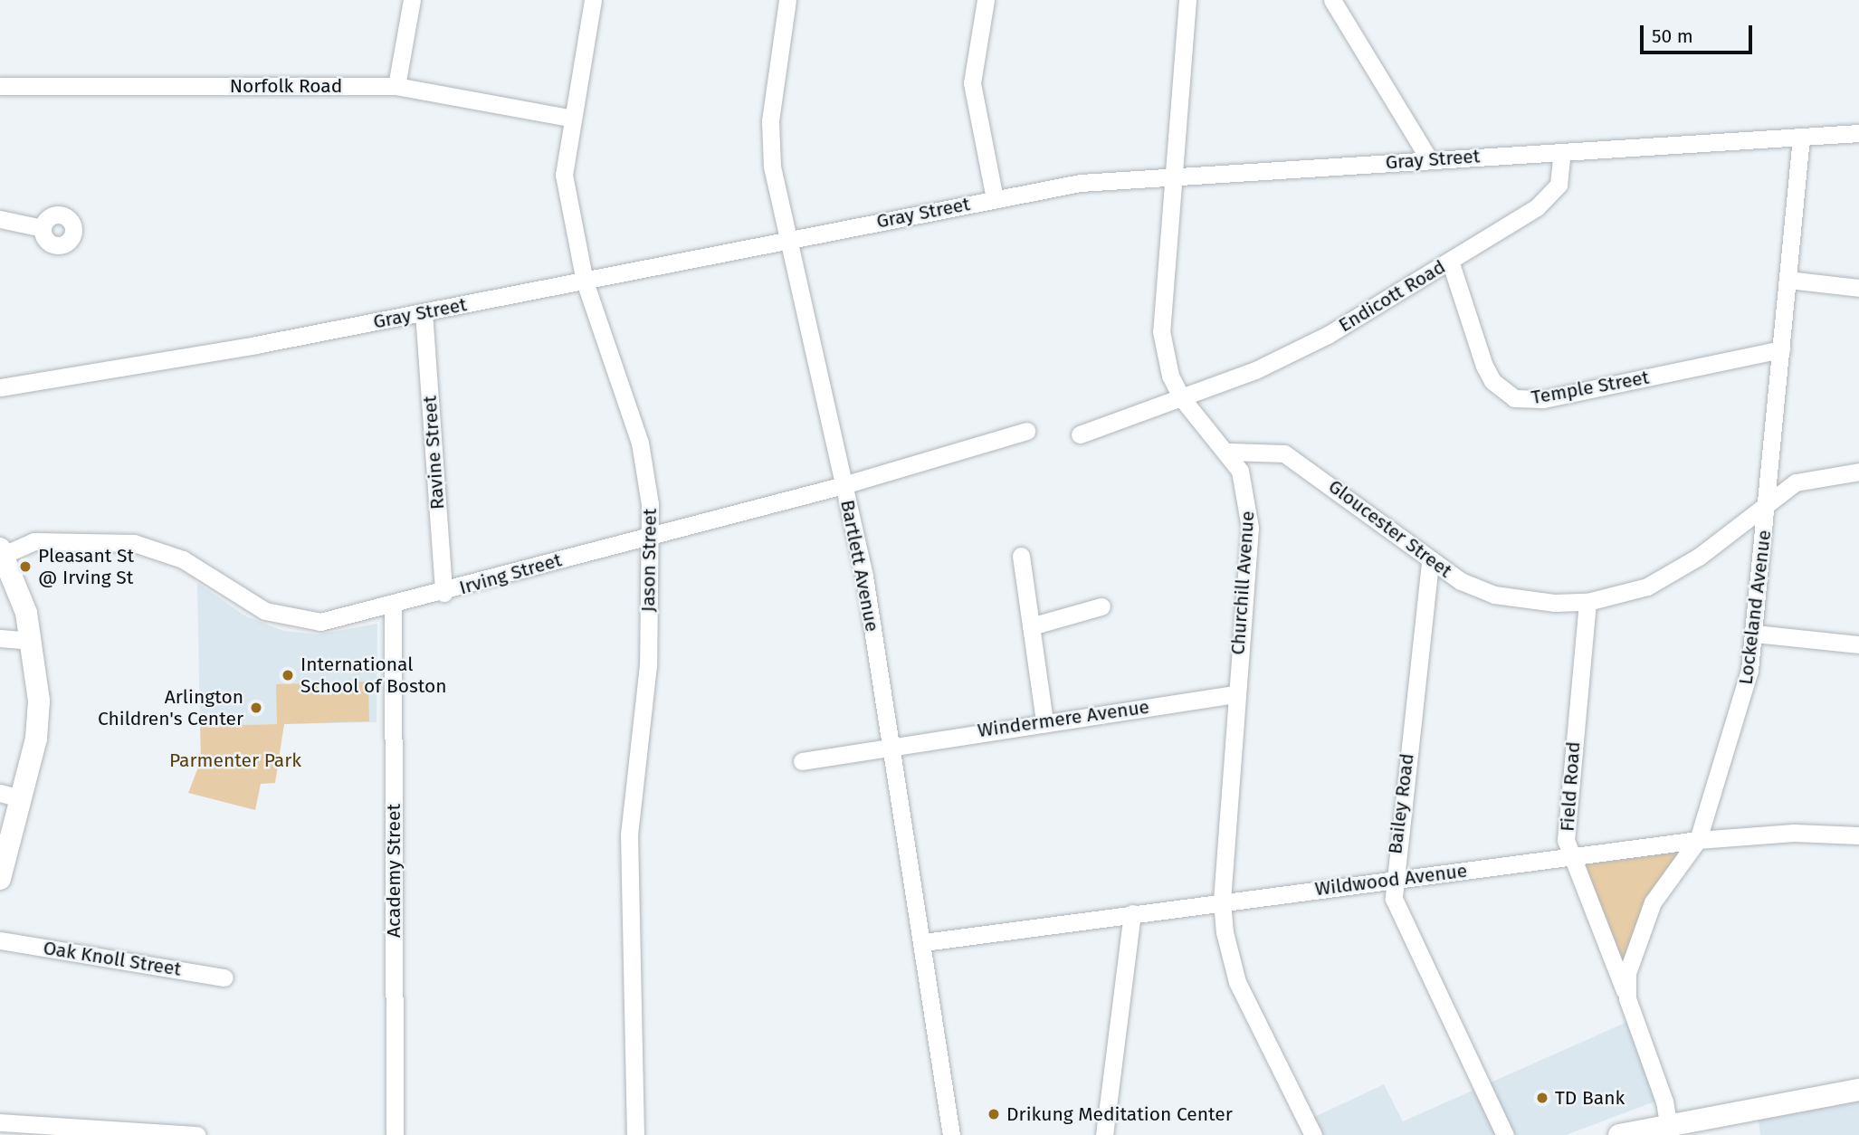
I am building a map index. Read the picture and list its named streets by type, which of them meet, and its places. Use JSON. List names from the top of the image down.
{
  "streets": {
    "street": [
      "Norfolk Road",
      "Gray Street",
      "Endicott Road",
      "Temple Street",
      "Ravine Street",
      "Gloucester Street",
      "Jason Street",
      "Bartlett Avenue",
      "Irving Street",
      "Churchill Avenue",
      "Lockeland Avenue",
      "Windermere Avenue",
      "Field Road",
      "Bailey Road",
      "Academy Street",
      "Wildwood Avenue",
      "Oak Knoll Street"
    ]
  },
  "crossings": [
    ["Norfolk Road", "Jason Street"],
    ["Gray Street", "Endicott Road"],
    ["Gray Street", "Ravine Street"],
    ["Gray Street", "Jason Street"],
    ["Gray Street", "Bartlett Avenue"],
    ["Gray Street", "Churchill Avenue"],
    ["Gray Street", "Lockeland Avenue"],
    ["Endicott Road", "Temple Street"],
    ["Endicott Road", "Churchill Avenue"],
    ["Temple Street", "Lockeland Avenue"],
    ["Ravine Street", "Irving Street"],
    ["Gloucester Street", "Churchill Avenue"],
    ["Gloucester Street", "Lockeland Avenue"],
    ["Gloucester Street", "Field Road"],
    ["Gloucester Street", "Bailey Road"],
    ["Jason Street", "Irving Street"],
    ["Bartlett Avenue", "Irving Street"],
    ["Bartlett Avenue", "Windermere Avenue"],
    ["Bartlett Avenue", "Wildwood Avenue"],
    ["Irving Street", "Academy Street"],
    ["Churchill Avenue", "Windermere Avenue"],
    ["Churchill Avenue", "Wildwood Avenue"],
    ["Lockeland Avenue", "Field Road"],
    ["Lockeland Avenue", "Wildwood Avenue"],
    ["Field Road", "Wildwood Avenue"],
    ["Bailey Road", "Wildwood Avenue"]
  ],
  "parks": ["Parmenter Park"],
  "places": [
    "Pleasant St @ Irving St",
    "International School of Boston",
    "Arlington Children's Center",
    "TD Bank",
    "Drikung Meditation Center"
  ],
  "scale_bar": "50 m"
}
